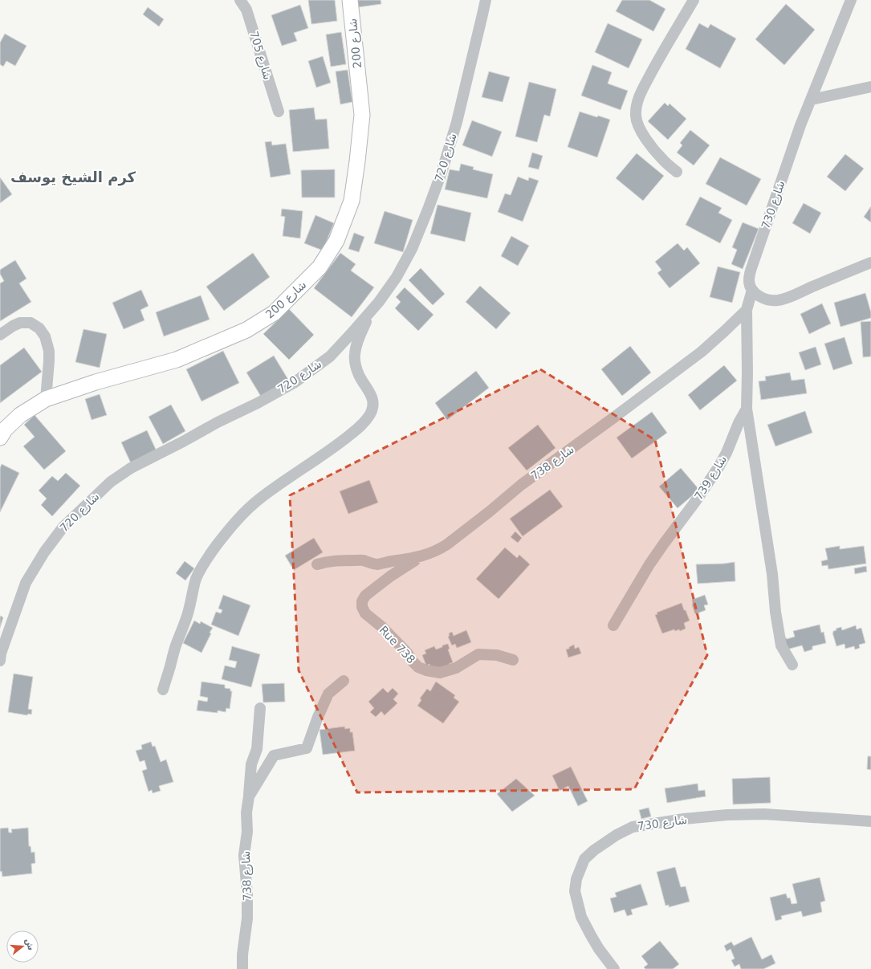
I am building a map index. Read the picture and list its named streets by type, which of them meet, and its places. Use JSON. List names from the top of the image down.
{
  "streets": {
    "main road": ["شارع 200"],
    "street": [
      "شارع 705",
      "شارع 720",
      "شارع 730",
      "شارع 738",
      "شارع 739",
      "Rue 738"
    ]
  },
  "crossings": [
    ["شارع 738", "شارع 739"],
    ["شارع 738", "Rue 738"]
  ],
  "districts": ["كرم الشيخ يوسف"],
  "north": "right"
}
